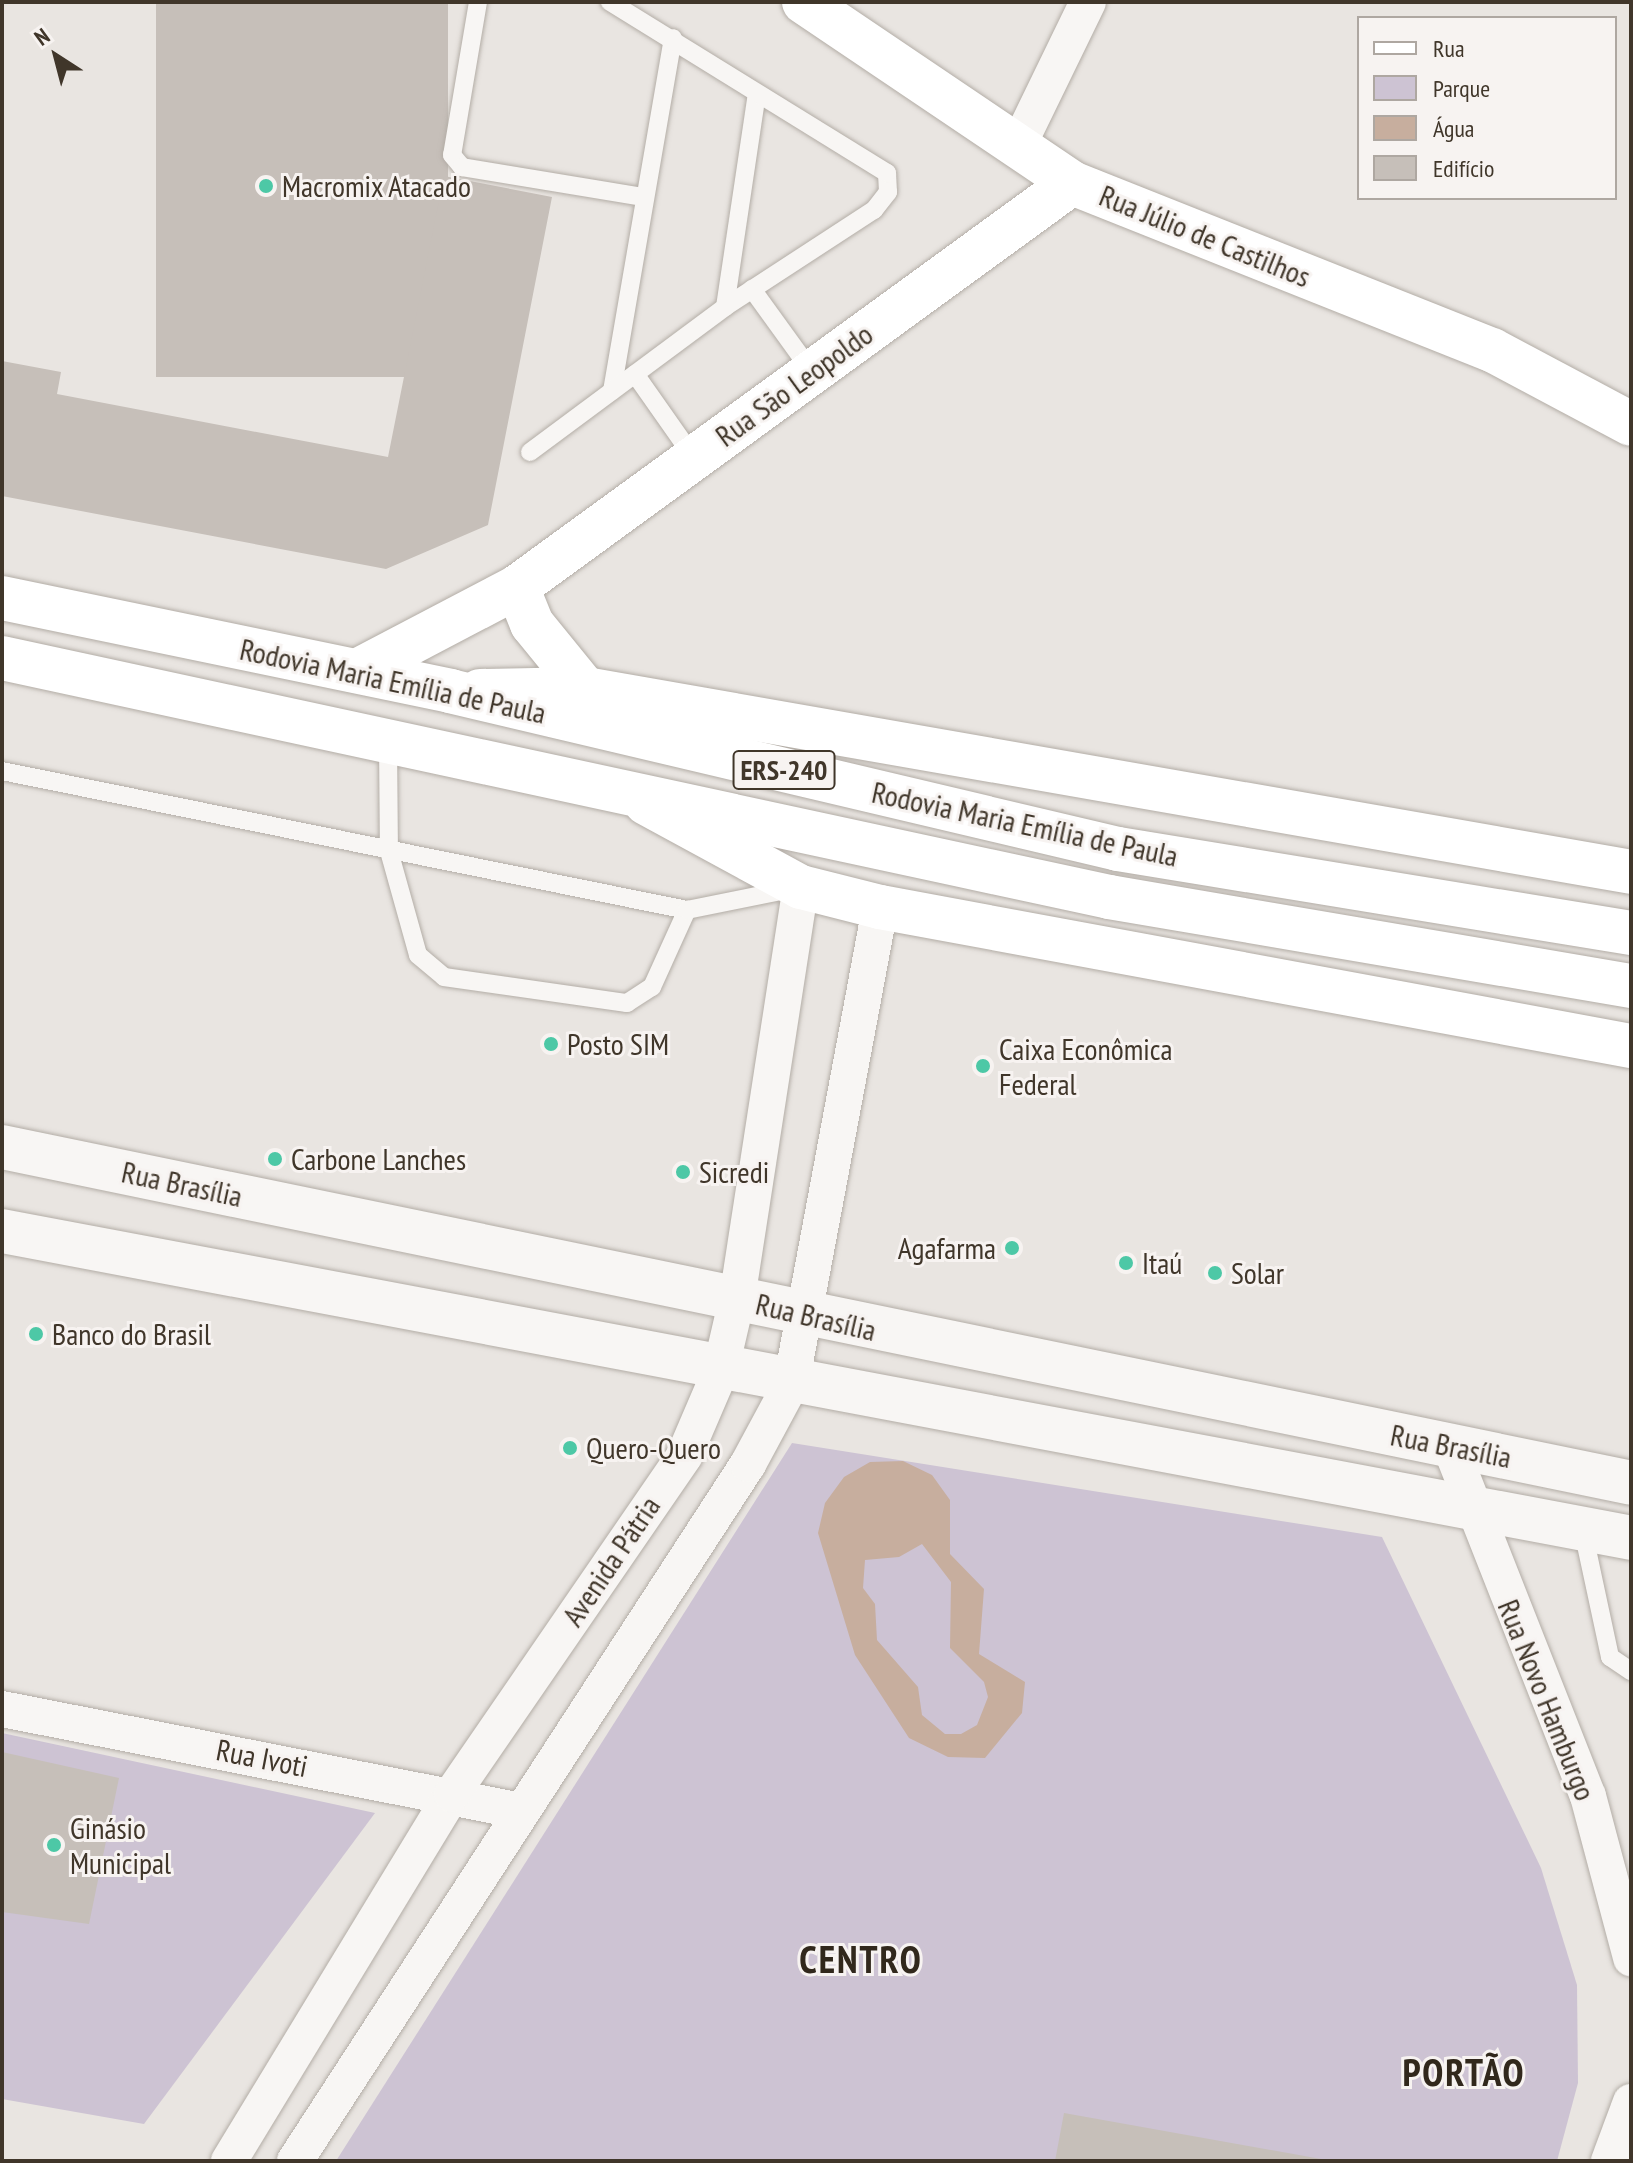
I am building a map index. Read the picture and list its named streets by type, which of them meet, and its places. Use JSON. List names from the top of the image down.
{
  "streets": {
    "main road": [
      "Rua Júlio de Castilhos",
      "Rua São Leopoldo",
      "Rodovia Maria Emília de Paula",
      "ERS-240"
    ],
    "street": [
      "Rua Brasília",
      "Avenida Pátria",
      "Rua Novo Hamburgo",
      "Rua Ivoti"
    ]
  },
  "crossings": [
    ["Rua Júlio de Castilhos", "Rua São Leopoldo"],
    ["Rua São Leopoldo", "Rodovia Maria Emília de Paula"],
    ["Rua Brasília", "Avenida Pátria"],
    ["Rua Brasília", "Rua Novo Hamburgo"],
    ["Avenida Pátria", "Rua Ivoti"]
  ],
  "districts": ["CENTRO", "PORTÃO"],
  "places": [
    "Macromix Atacado",
    "Posto SIM",
    "Caixa Econômica Federal",
    "Carbone Lanches",
    "Sicredi",
    "Agafarma",
    "Itaú",
    "Solar",
    "Banco do Brasil",
    "Quero-Quero",
    "Ginásio Municipal"
  ],
  "legend": [
    "Rua",
    "Parque",
    "Água",
    "Edifício"
  ],
  "north": "top left"
}
